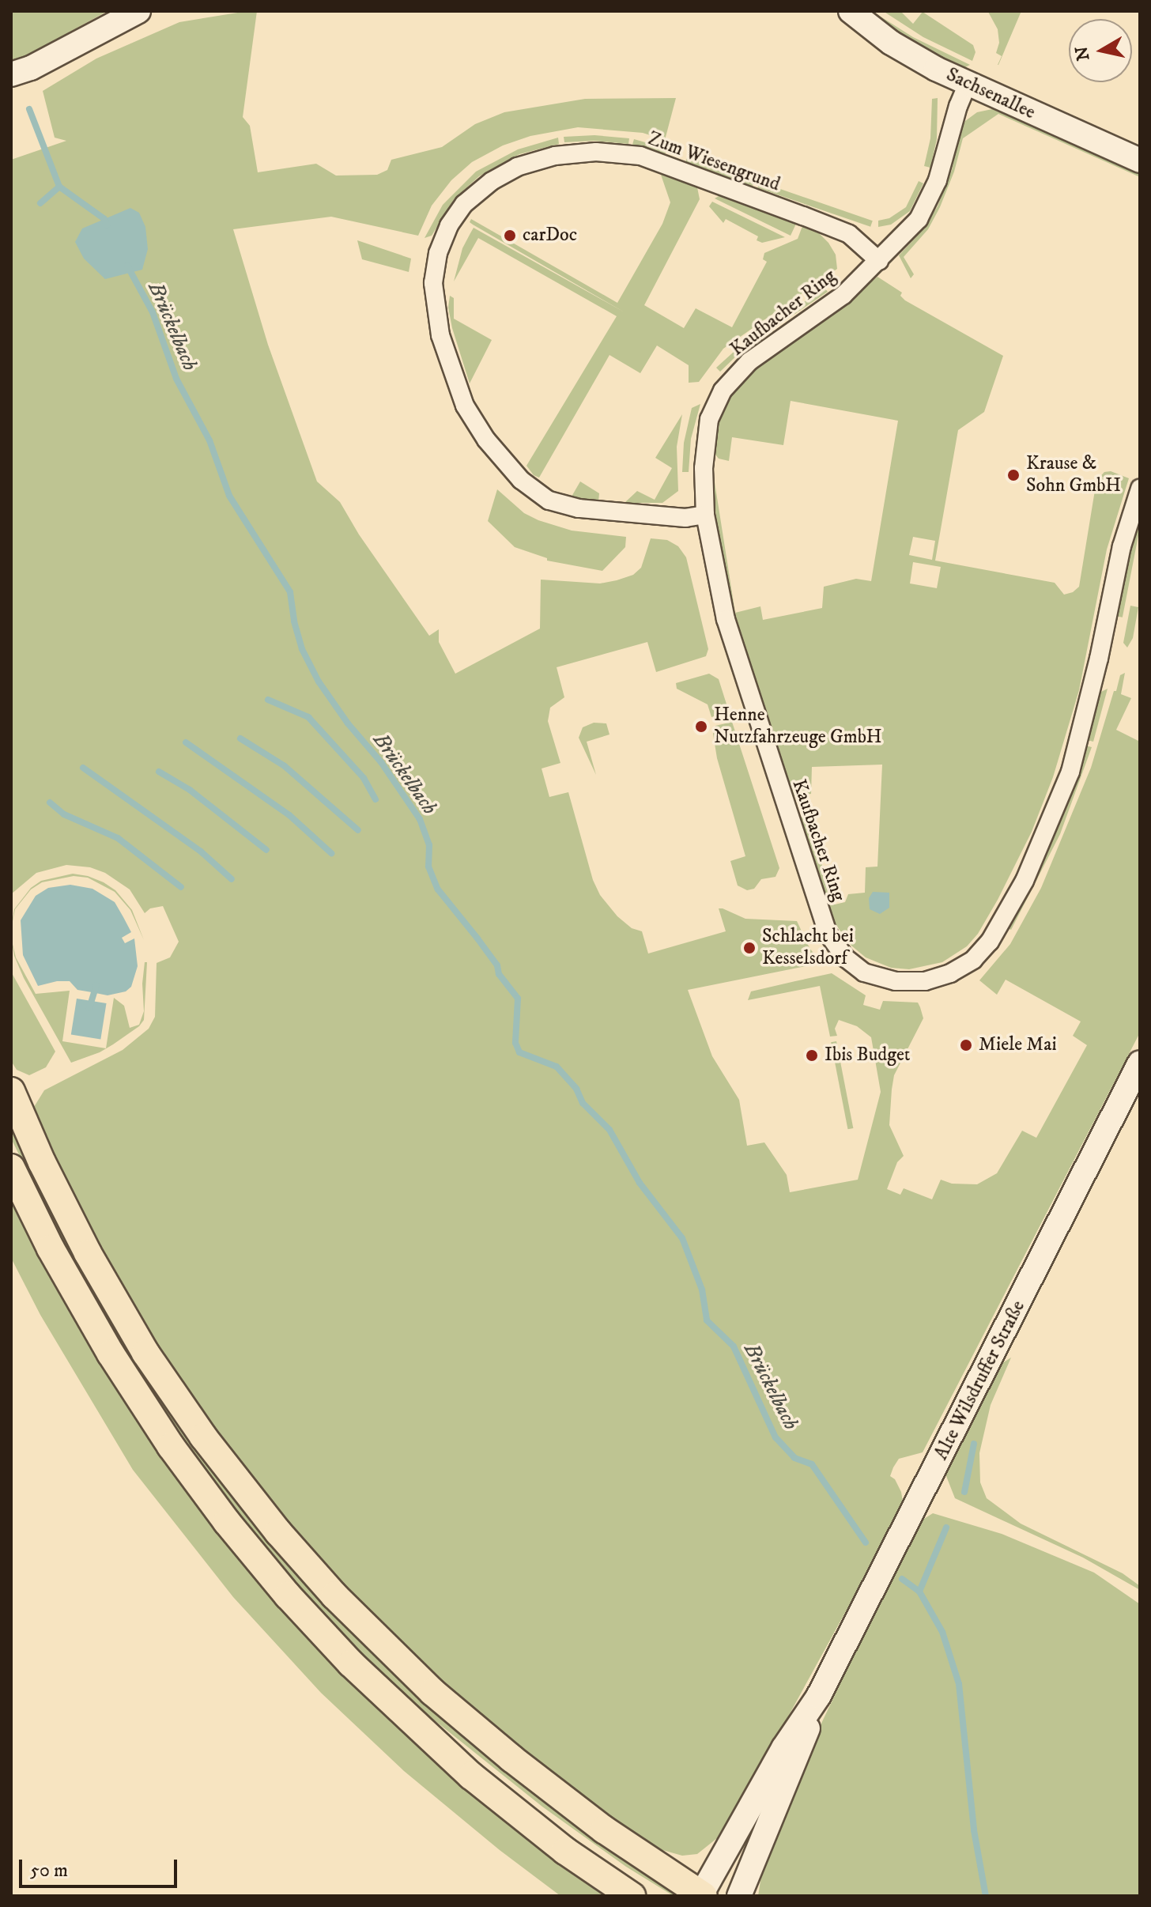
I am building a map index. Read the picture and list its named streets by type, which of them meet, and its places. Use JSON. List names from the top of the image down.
{
  "streets": {
    "street": [
      "Sachsenallee",
      "Zum Wiesengrund",
      "Kaufbacher Ring",
      "Alte Wilsdruffer Straße"
    ]
  },
  "crossings": [
    ["Sachsenallee", "Kaufbacher Ring"],
    ["Zum Wiesengrund", "Kaufbacher Ring"]
  ],
  "water": ["Brückelbach"],
  "places": [
    "carDoc",
    "Krause & Sohn GmbH",
    "Henne Nutzfahrzeuge GmbH",
    "Schlacht bei Kesselsdorf",
    "Miele Mai",
    "Ibis Budget"
  ],
  "scale_bar": "50 m",
  "north": "left"
}
